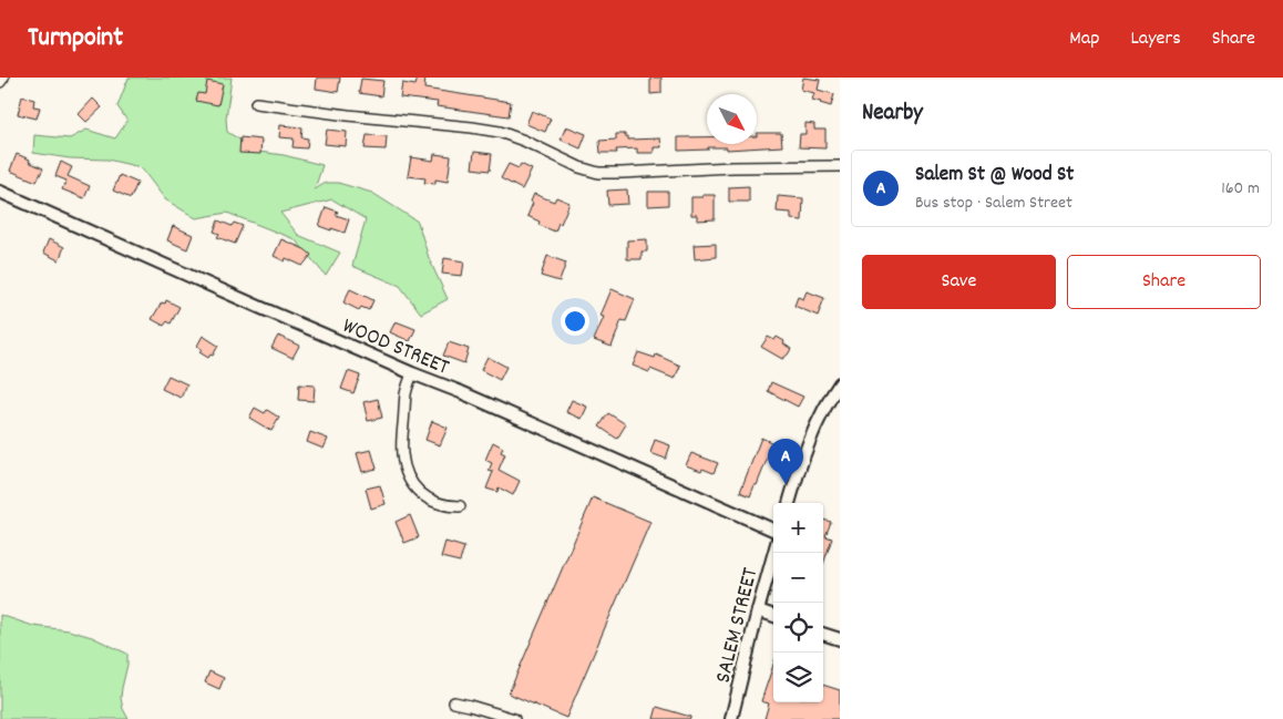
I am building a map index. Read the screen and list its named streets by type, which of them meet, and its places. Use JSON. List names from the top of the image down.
{
  "streets": {
    "street": ["WOOD STREET", "SALEM STREET"]
  },
  "north": "bottom right",
  "page": {
    "header": "Turnpoint",
    "nav": ["Map", "Layers", "Share"],
    "heading": "Nearby",
    "list": [
      {
        "mark": "A",
        "name": "Salem St @ Wood St",
        "note": "Bus stop · Salem Street",
        "value": "160 m"
      }
    ],
    "buttons": ["Save", "Share"],
    "pins": "A",
    "map_buttons": ["+", "−"]
  }
}
